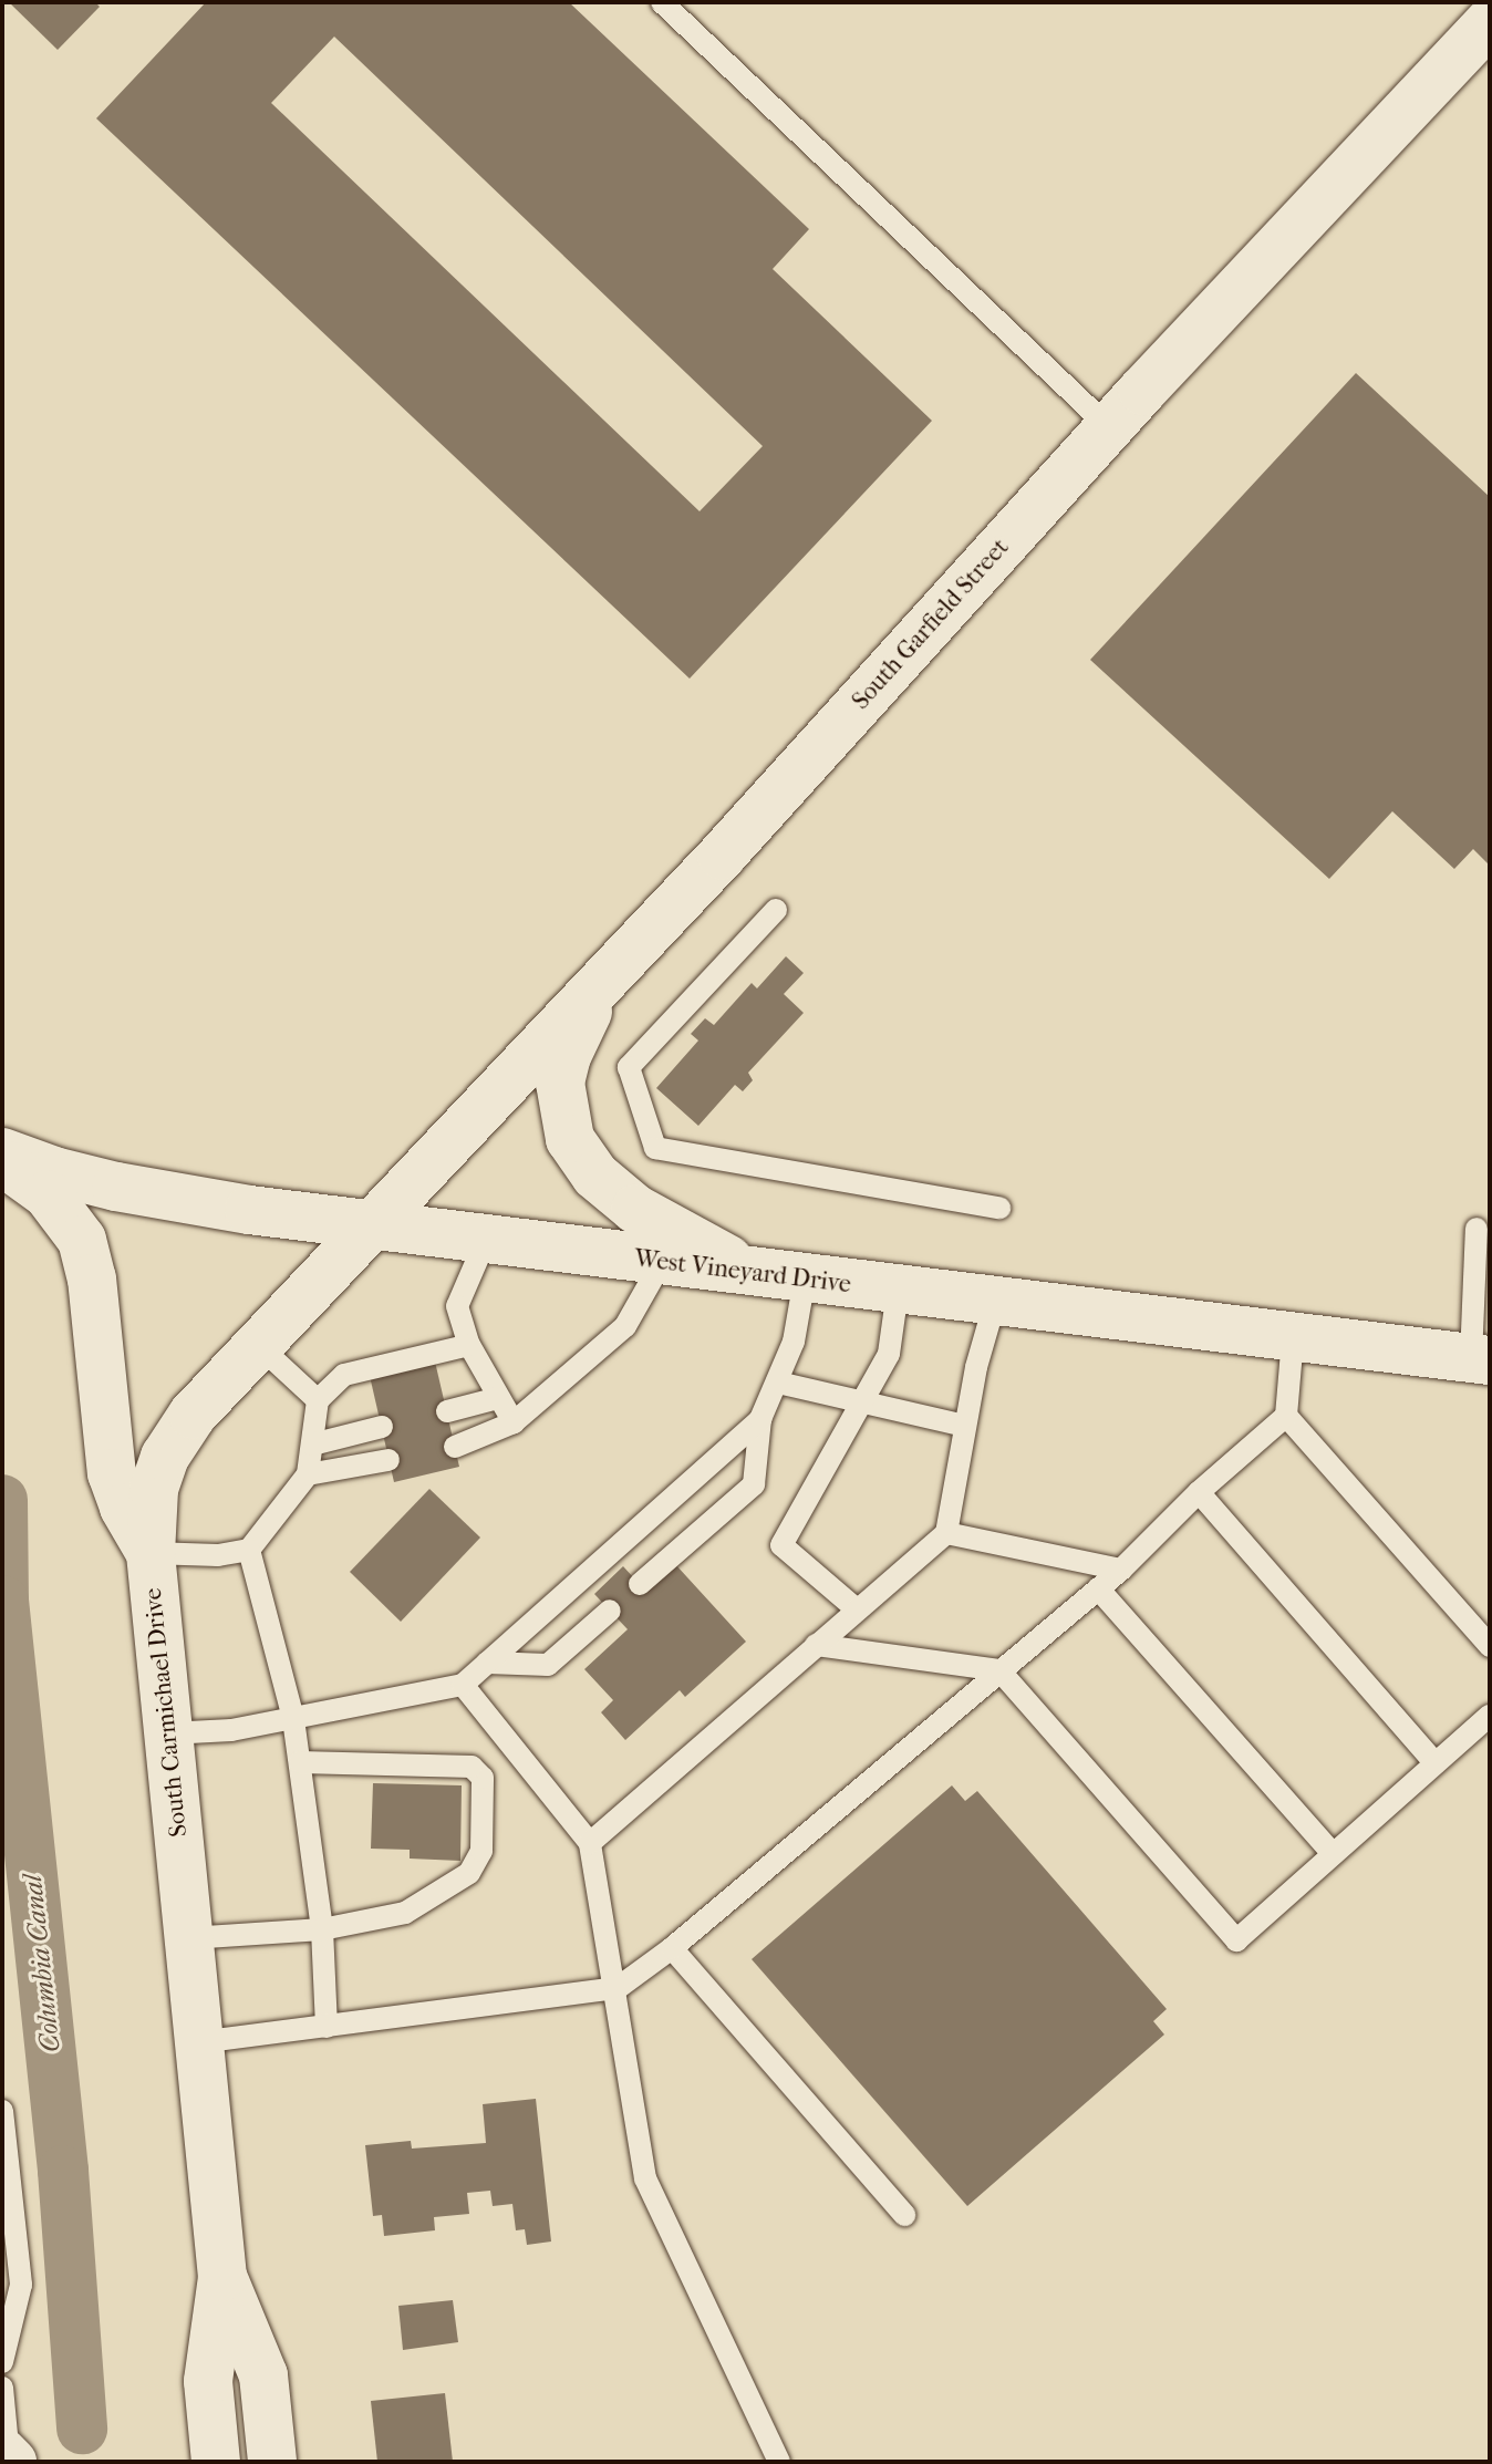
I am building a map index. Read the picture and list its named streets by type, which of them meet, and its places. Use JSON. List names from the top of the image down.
{
  "streets": {
    "main road": ["South Garfield Street", "West Vineyard Drive", "South Carmichael Drive"]
  },
  "crossings": [
    ["South Garfield Street", "West Vineyard Drive"],
    ["South Garfield Street", "South Carmichael Drive"],
    ["West Vineyard Drive", "South Carmichael Drive"]
  ],
  "water": ["Columbia Canal"]
}
